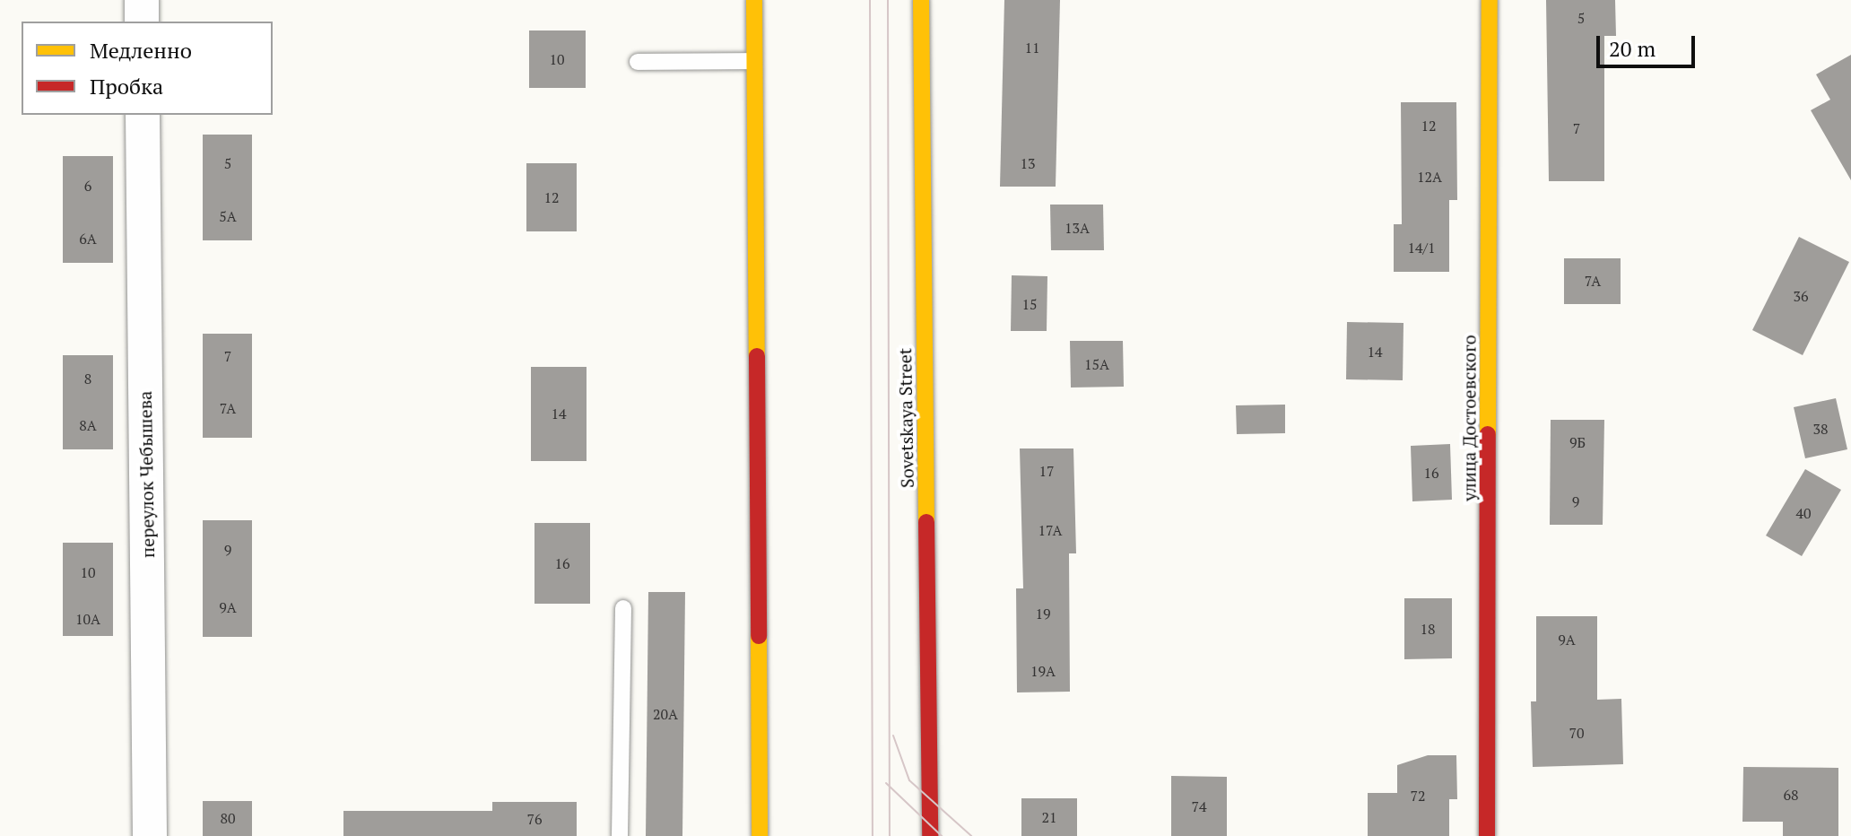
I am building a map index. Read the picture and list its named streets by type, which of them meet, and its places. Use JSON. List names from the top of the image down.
{
  "streets": {
    "main road": ["Sovetskaya Street", "улица Достоевского"],
    "street": ["переулок Чебышева"]
  },
  "house_numbers": [
    "5",
    "11",
    "10",
    "12",
    "7",
    "5",
    "13",
    "12А",
    "6",
    "12",
    "5А",
    "13А",
    "6А",
    "14/1",
    "7А",
    "36",
    "15",
    "14",
    "7",
    "15А",
    "8",
    "7А",
    "14",
    "8А",
    "38",
    "9Б",
    "17",
    "16",
    "9",
    "40",
    "17А",
    "9",
    "16",
    "10",
    "9А",
    "19",
    "10А",
    "18",
    "9А",
    "19А",
    "20А",
    "70",
    "68",
    "72",
    "74",
    "21",
    "80",
    "76"
  ],
  "legend": ["Медленно", "Пробка"],
  "scale_bar": "20 m"
}
